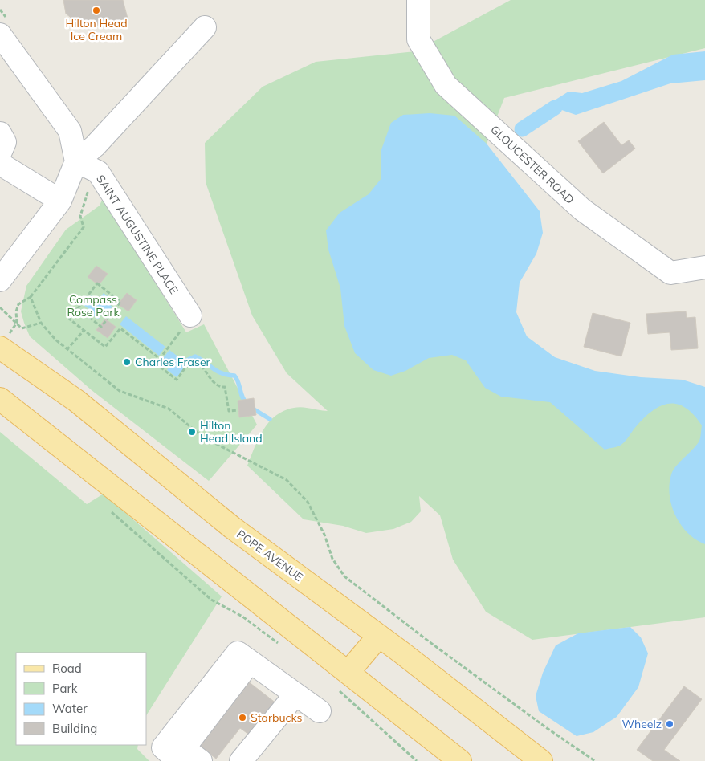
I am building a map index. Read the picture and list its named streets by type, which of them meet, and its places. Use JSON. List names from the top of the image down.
{
  "streets": {
    "main road": ["POPE AVENUE"],
    "street": ["GLOUCESTER ROAD", "SAINT AUGUSTINE PLACE"]
  },
  "parks": ["Compass Rose Park"],
  "places": [
    "Hilton Head Ice Cream",
    "Charles Fraser",
    "Hilton Head Island",
    "Starbucks",
    "Wheelz"
  ],
  "legend": [
    "Road",
    "Park",
    "Water",
    "Building"
  ]
}
